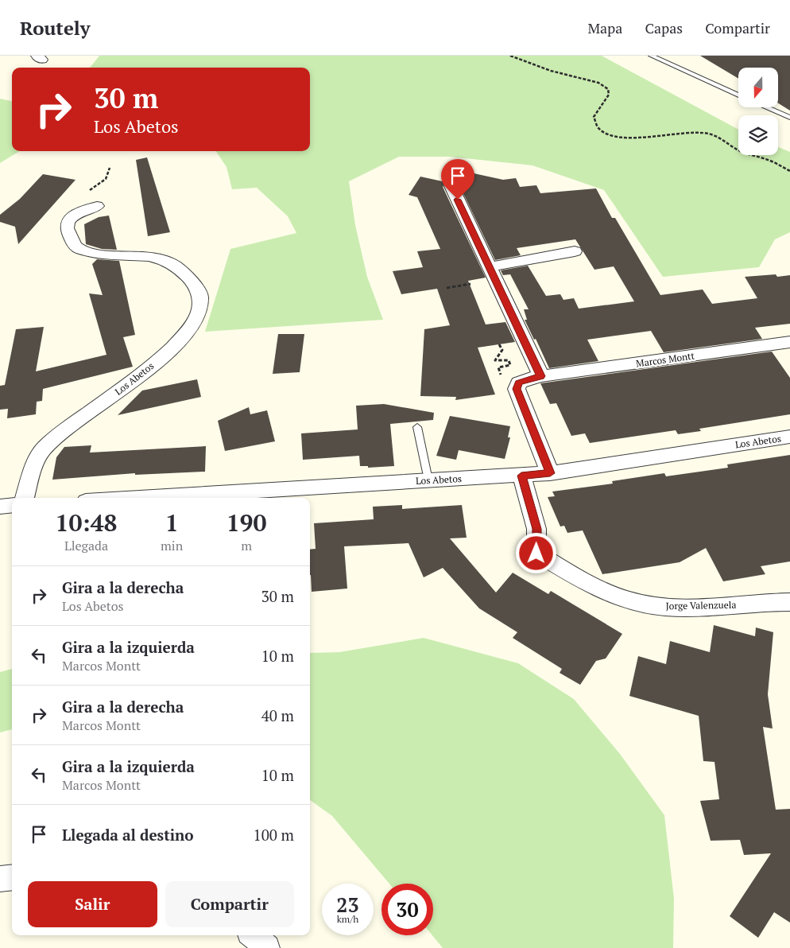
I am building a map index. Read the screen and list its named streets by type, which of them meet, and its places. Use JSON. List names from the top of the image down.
{
  "streets": {
    "street": ["Marcos Montt", "Los Abetos", "Jorge Valenzuela"]
  },
  "crossings": [
    ["Los Abetos", "Jorge Valenzuela"]
  ],
  "north": "bottom",
  "page": {
    "header": "Routely",
    "nav": ["Mapa", "Capas", "Compartir"],
    "turn": ["30 m", "Los Abetos"],
    "eta": [
      "10:48",
      "Llegada",
      "1",
      "min",
      "190",
      "m"
    ],
    "list": [
      {
        "name": "Gira a la derecha",
        "note": "Los Abetos",
        "value": "30 m"
      },
      {
        "name": "Gira a la izquierda",
        "note": "Marcos Montt",
        "value": "10 m"
      },
      {
        "name": "Gira a la derecha",
        "note": "Marcos Montt",
        "value": "40 m"
      },
      {
        "name": "Gira a la izquierda",
        "note": "Marcos Montt",
        "value": "10 m"
      },
      {
        "name": "Llegada al destino",
        "value": "100 m"
      }
    ],
    "buttons": ["Salir", "Compartir"],
    "speed": "23 km/h",
    "limit": "30"
  }
}
